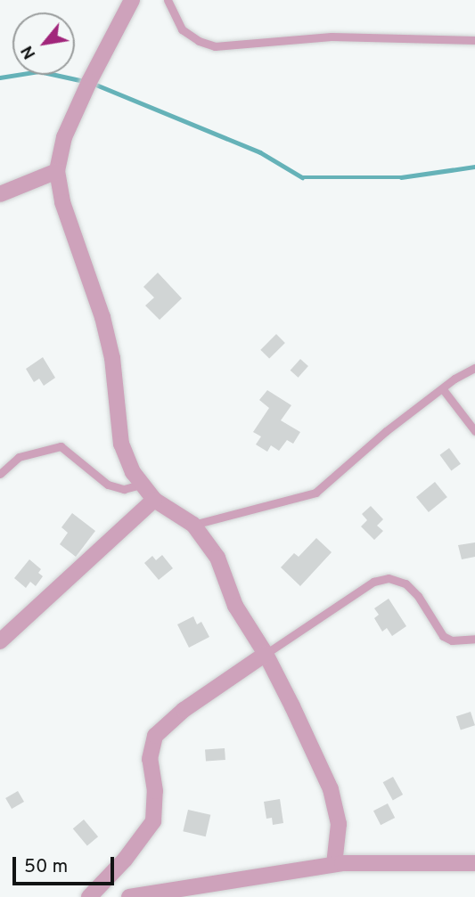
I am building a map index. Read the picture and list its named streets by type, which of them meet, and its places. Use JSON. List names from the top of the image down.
{
  "scale_bar": "50 m",
  "north": "bottom left"
}
